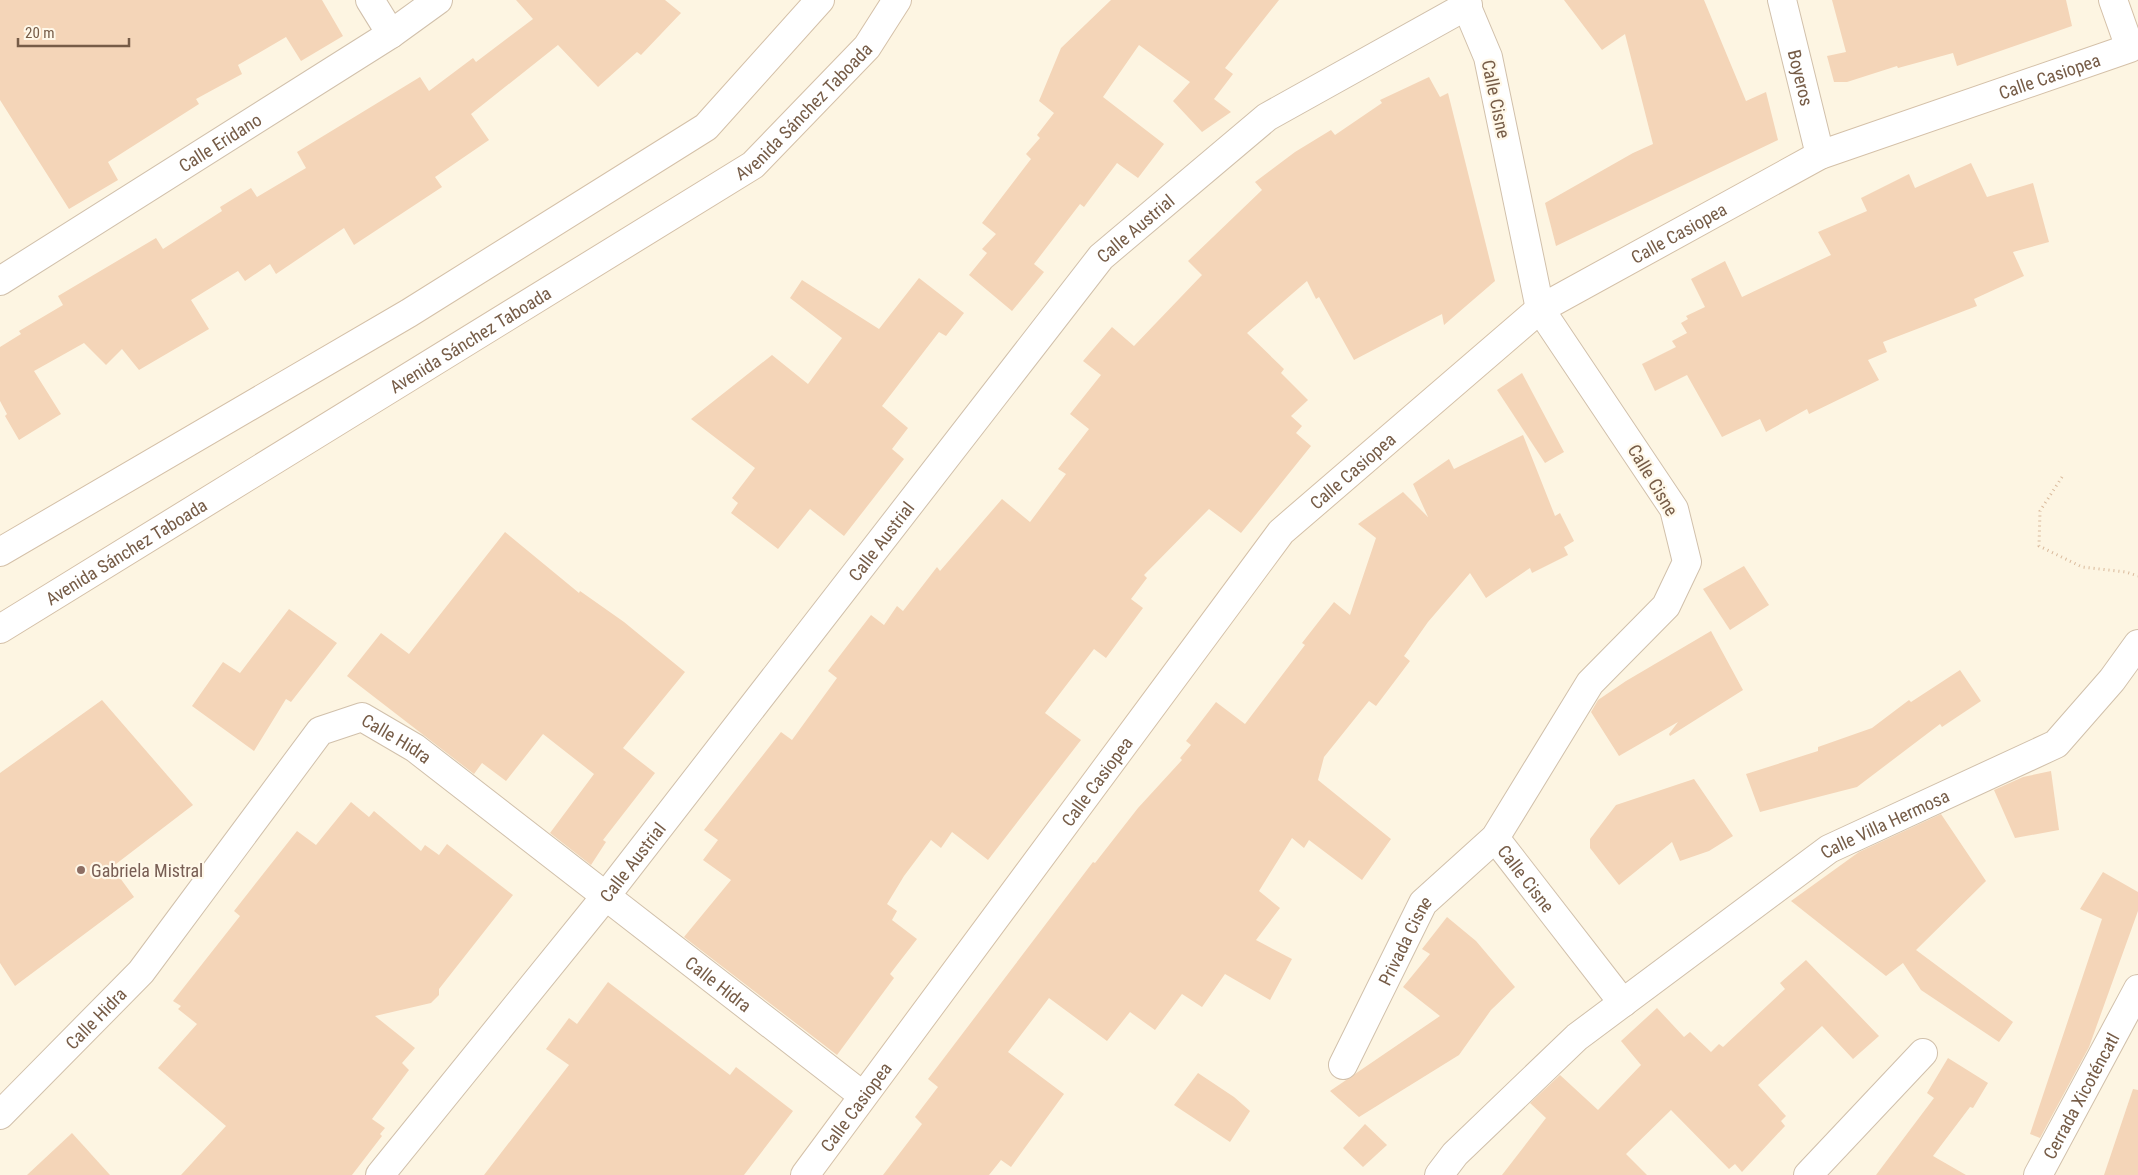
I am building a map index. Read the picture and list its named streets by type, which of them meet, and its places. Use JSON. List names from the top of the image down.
{
  "streets": {
    "street": [
      "Calle Casiopea",
      "Boyeros",
      "Calle Cisne",
      "Avenida Sánchez Taboada",
      "Calle Eridano",
      "Calle Austrial",
      "Calle Hidra",
      "Calle Villa Hermosa",
      "Privada Cisne",
      "Cerrada Xicoténcatl"
    ]
  },
  "crossings": [
    ["Calle Casiopea", "Boyeros"],
    ["Calle Casiopea", "Calle Cisne"],
    ["Calle Casiopea", "Calle Hidra"],
    ["Calle Cisne", "Calle Austrial"],
    ["Calle Cisne", "Calle Villa Hermosa"],
    ["Calle Cisne", "Privada Cisne"],
    ["Calle Austrial", "Calle Hidra"]
  ],
  "places": ["Gabriela Mistral"],
  "scale_bar": "20 m"
}
